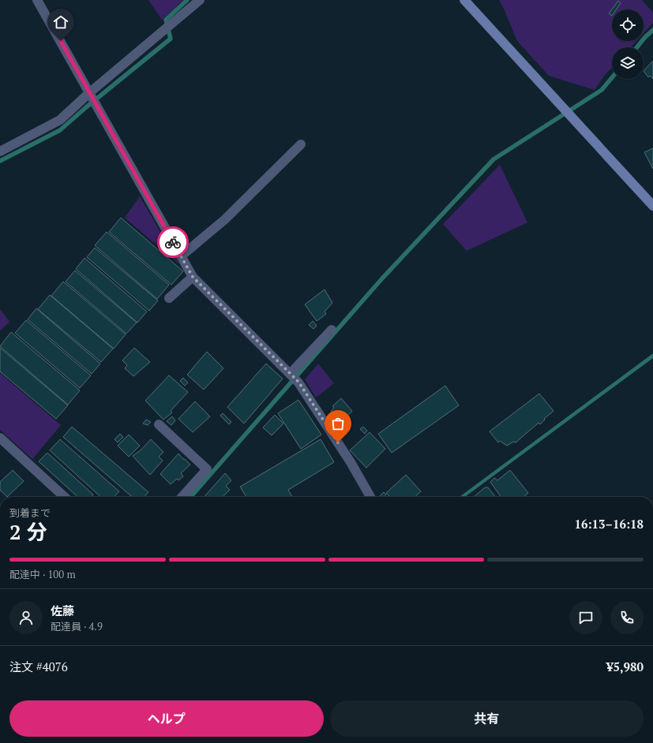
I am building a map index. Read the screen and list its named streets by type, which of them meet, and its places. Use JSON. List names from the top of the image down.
{
  "page": {
    "heading": ["2 分", "到着まで", "16:13–16:18"],
    "panel": [
      "佐藤",
      "配達員 · 4.9",
      "注文 #4076",
      "¥5,980"
    ],
    "bar": "配達中 · 100 m",
    "buttons": ["ヘルプ", "共有"]
  }
}
